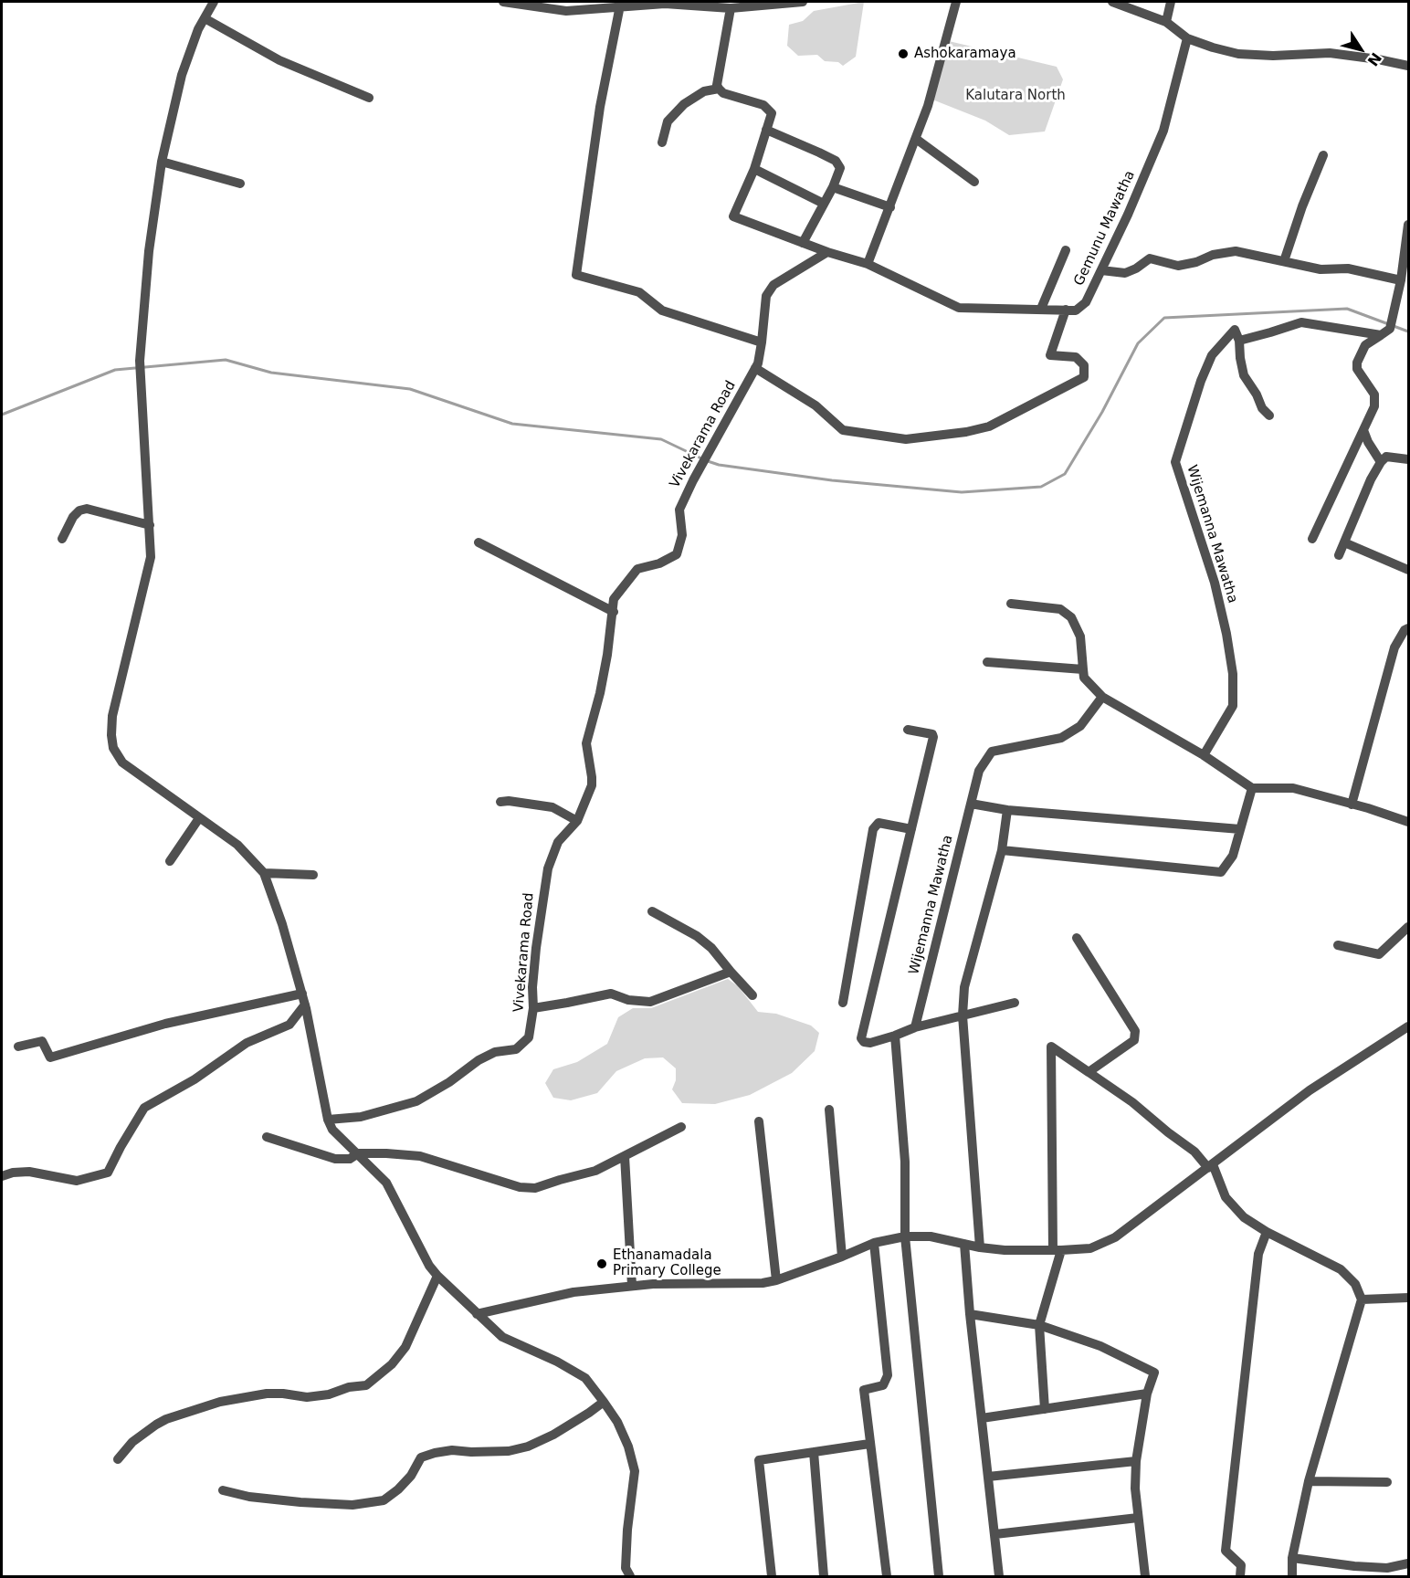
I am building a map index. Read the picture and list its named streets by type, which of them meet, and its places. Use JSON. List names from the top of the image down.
{
  "streets": {
    "street": ["Gemunu Mawatha", "Vivekarama Road", "Wijemanna Mawatha"]
  },
  "parks": ["Kalutara North"],
  "places": ["Ashokaramaya", "Ethanamadala Primary College"],
  "north": "bottom right"
}
